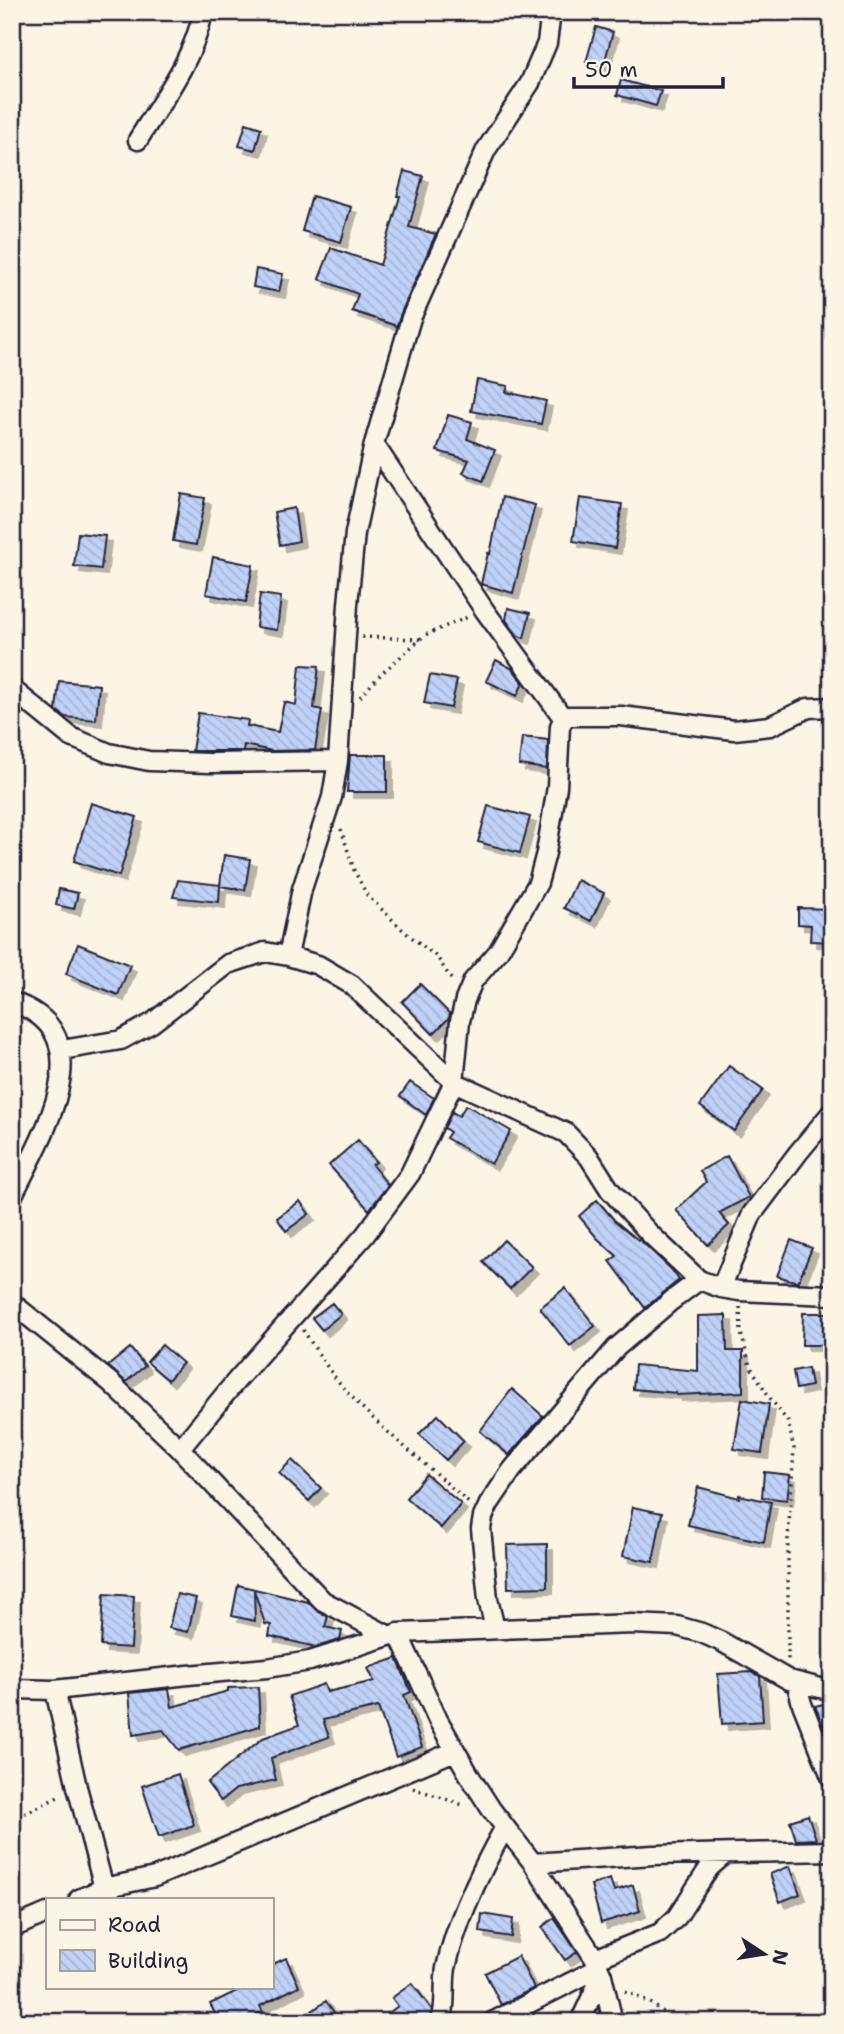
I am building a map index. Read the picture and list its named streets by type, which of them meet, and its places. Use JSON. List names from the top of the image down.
{
  "legend": ["Road", "Building"],
  "scale_bar": "50 m",
  "north": "right"
}
